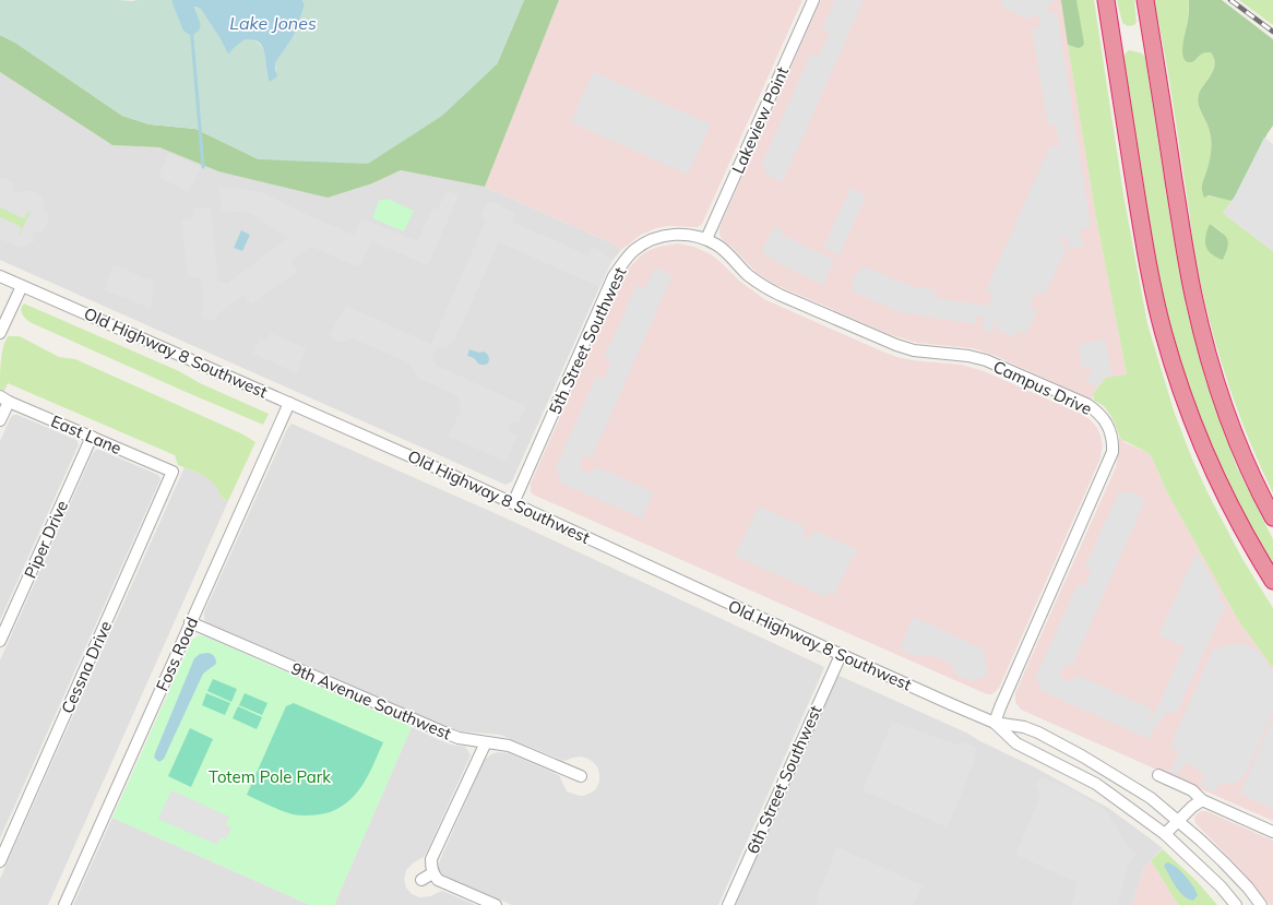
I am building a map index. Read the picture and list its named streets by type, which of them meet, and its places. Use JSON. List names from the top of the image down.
{
  "streets": {
    "street": [
      "Lakeview Point",
      "5th Street Southwest",
      "Old Highway 8 Southwest",
      "Campus Drive",
      "East Lane",
      "Piper Drive",
      "Foss Road",
      "Cessna Drive",
      "9th Avenue Southwest",
      "6th Street Southwest"
    ]
  },
  "crossings": [
    ["Lakeview Point", "5th Street Southwest"],
    ["Lakeview Point", "Campus Drive"],
    ["5th Street Southwest", "Old Highway 8 Southwest"],
    ["5th Street Southwest", "Campus Drive"],
    ["Old Highway 8 Southwest", "Campus Drive"],
    ["Old Highway 8 Southwest", "Foss Road"],
    ["Old Highway 8 Southwest", "6th Street Southwest"],
    ["East Lane", "Piper Drive"],
    ["East Lane", "Cessna Drive"],
    ["Foss Road", "9th Avenue Southwest"]
  ],
  "water": ["Lake Jones"],
  "parks": ["Totem Pole Park"]
}
